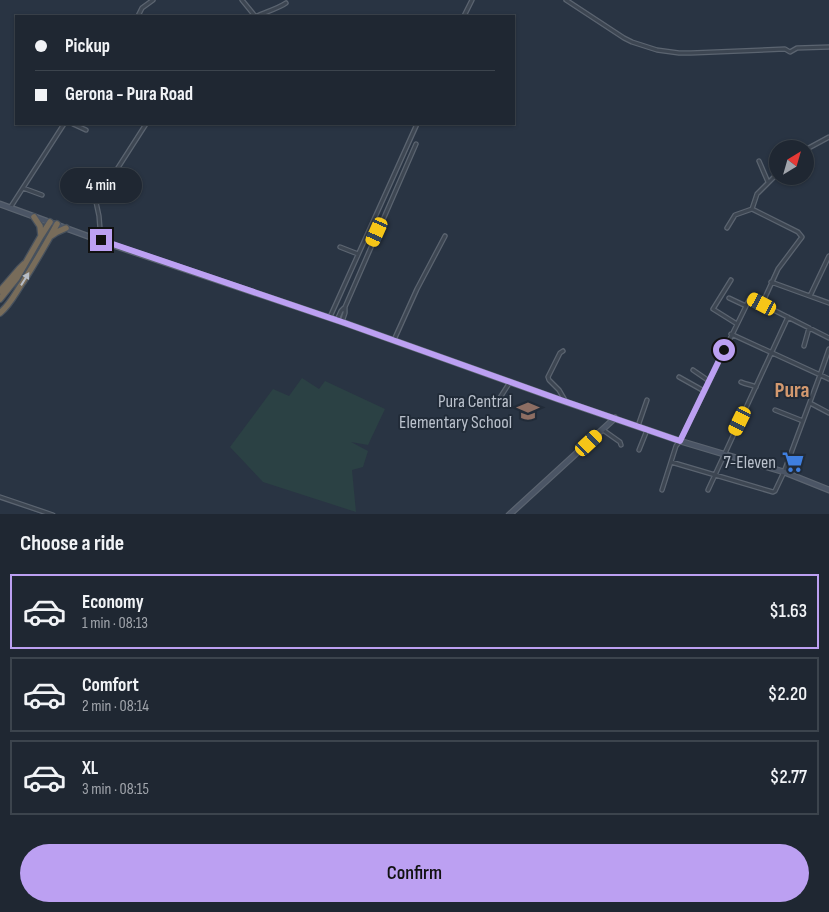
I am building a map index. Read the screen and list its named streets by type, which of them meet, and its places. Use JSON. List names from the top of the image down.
{
  "districts": ["Pura"],
  "places": {
    "school or university": ["Pura Central Elementary School"],
    "supermarket": ["7-Eleven"]
  },
  "north": "top right",
  "page": {
    "banner": ["Pickup", "Gerona - Pura Road"],
    "bubble": "4 min",
    "heading": "Choose a ride",
    "list": [
      {
        "name": "Economy",
        "note": "1 min · 08:13",
        "value": "$1.63"
      },
      {
        "name": "Comfort",
        "note": "2 min · 08:14",
        "value": "$2.20"
      },
      {
        "name": "XL",
        "note": "3 min · 08:15",
        "value": "$2.77"
      }
    ],
    "buttons": "Confirm"
  }
}
